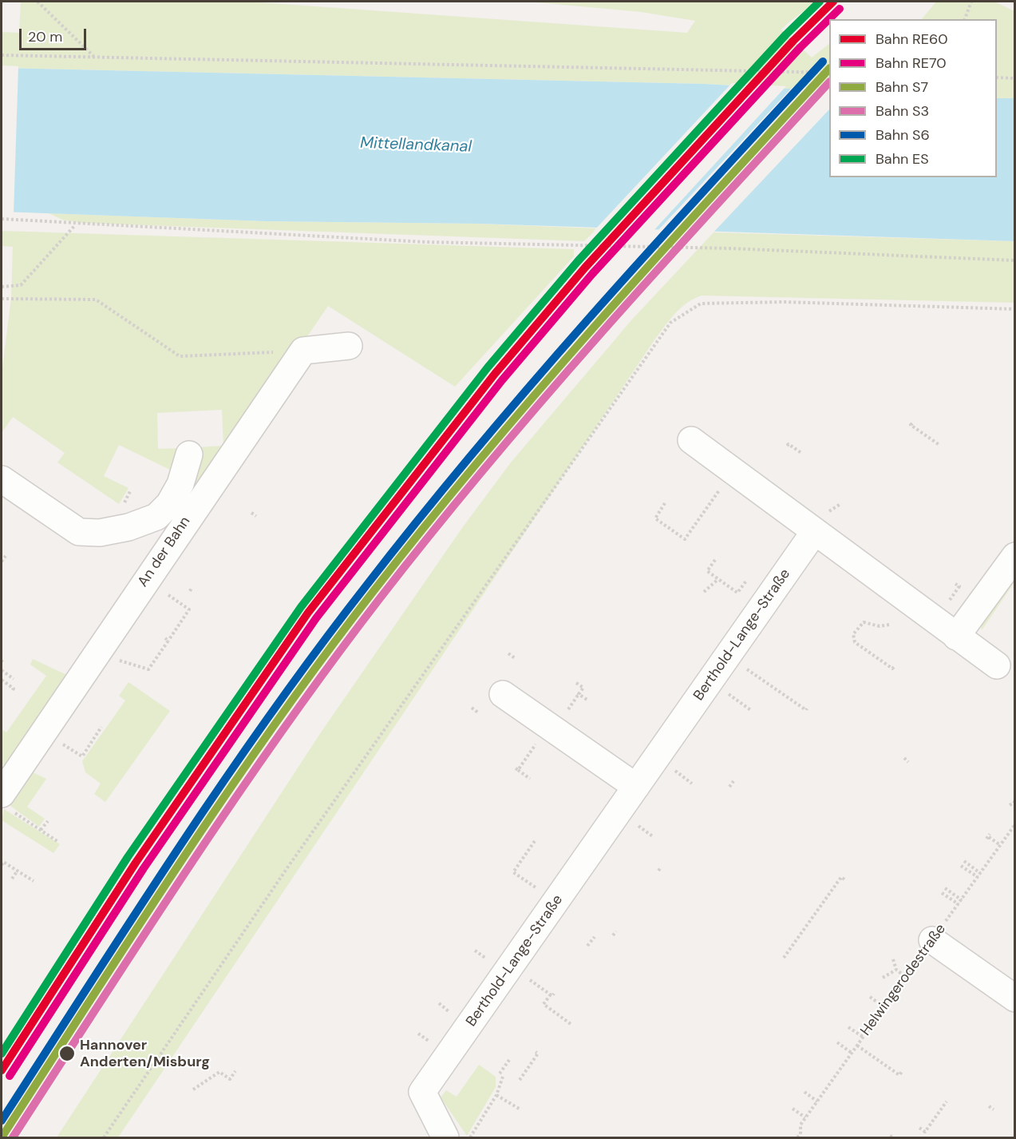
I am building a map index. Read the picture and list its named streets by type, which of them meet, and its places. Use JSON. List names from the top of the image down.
{
  "streets": {
    "street": ["An der Bahn", "Berthold-Lange-Straße"],
    "path": ["Helwingerodestraße"]
  },
  "water": ["Mittellandkanal"],
  "places": ["Hannover Anderten/Misburg"],
  "lines": [
    "rail line RE60",
    "rail line ES",
    "rail line RE70",
    "rail line S6",
    "rail line S7",
    "rail line S3"
  ],
  "legend": [
    "Bahn RE60",
    "Bahn RE70",
    "Bahn S7",
    "Bahn S3",
    "Bahn S6",
    "Bahn ES"
  ],
  "scale_bar": "20 m"
}
